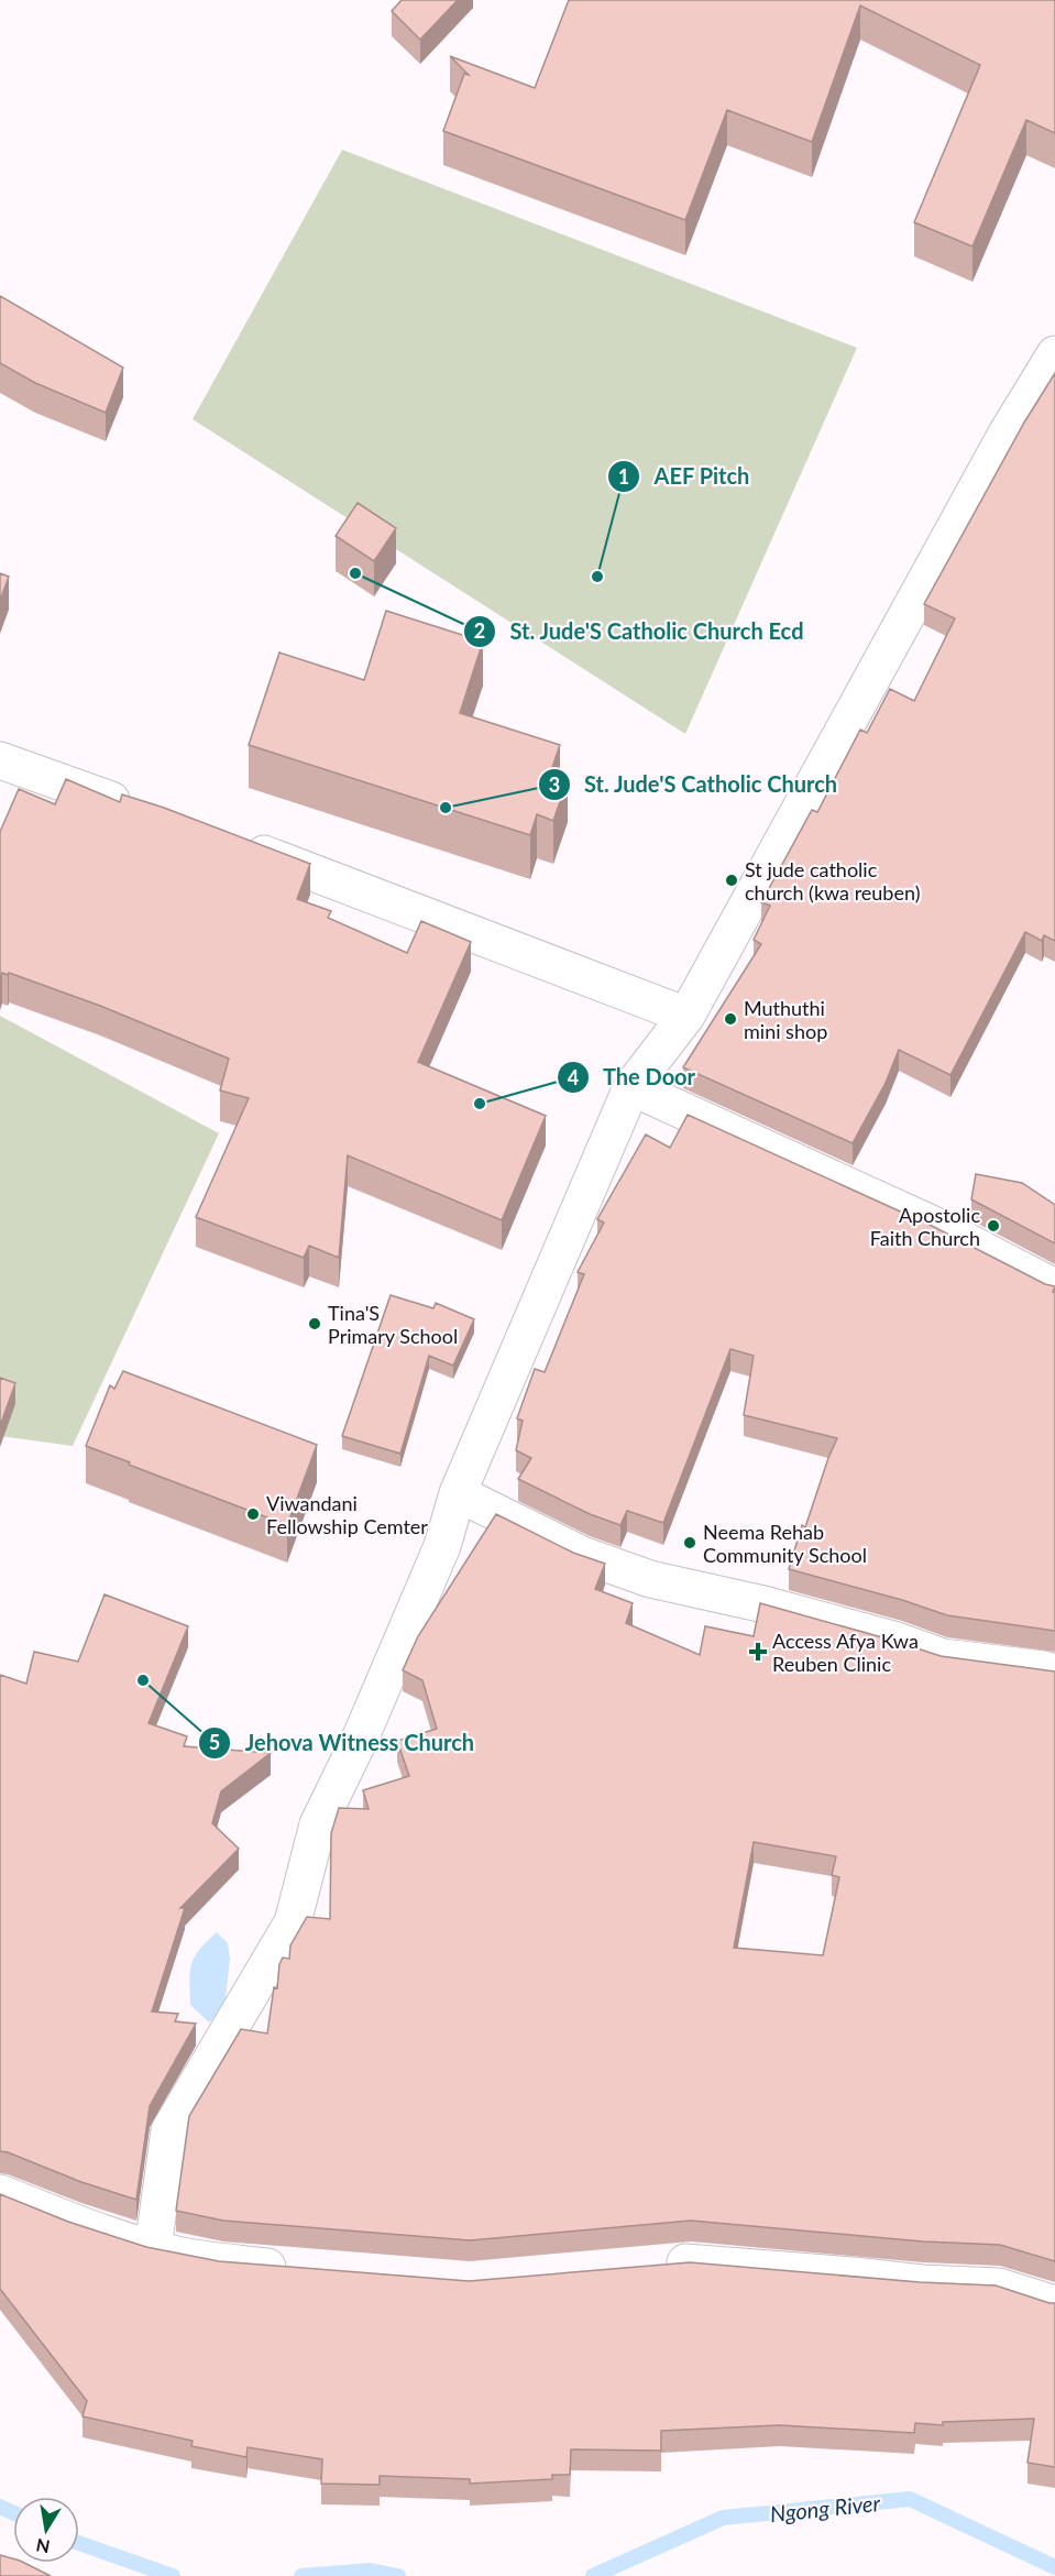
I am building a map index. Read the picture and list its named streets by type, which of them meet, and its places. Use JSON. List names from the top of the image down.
{
  "water": ["Ngong River"],
  "places": {
    "other": [
      "St. Jude'S Catholic Church Ecd",
      "AEF Pitch",
      "St. Jude'S Catholic Church",
      "St jude catholic church (kwa reuben)",
      "Muthuthi mini shop",
      "The Door",
      "Apostolic Faith Church",
      "Tina'S Primary School",
      "Viwandani Fellowship Cemter",
      "Neema Rehab Community School",
      "Jehova Witness Church"
    ],
    "health": ["Access Afya Kwa Reuben Clinic"]
  },
  "north": "bottom"
}
